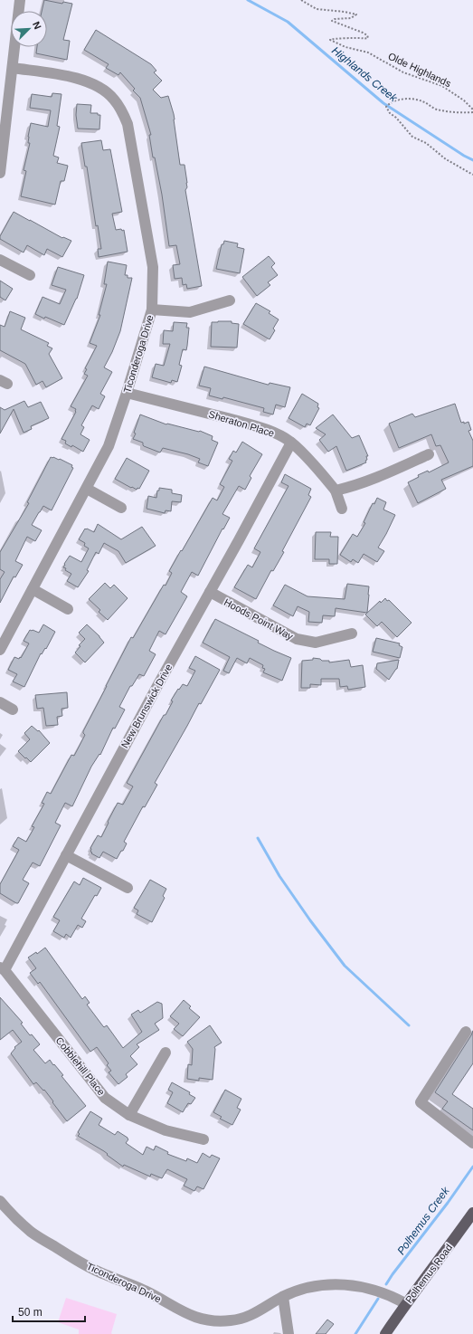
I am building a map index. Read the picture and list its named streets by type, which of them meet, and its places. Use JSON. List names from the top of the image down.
{
  "streets": {
    "main road": ["Polhemus Road"],
    "street": [
      "Ticonderoga Drive",
      "Sheraton Place",
      "Hoods Point Way",
      "New Brunswick Drive",
      "Cobblehill Place"
    ],
    "path": ["Olde Highlands"]
  },
  "crossings": [
    ["Ticonderoga Drive", "Sheraton Place"],
    ["Ticonderoga Drive", "Polhemus Road"],
    ["Sheraton Place", "New Brunswick Drive"],
    ["Hoods Point Way", "New Brunswick Drive"],
    ["New Brunswick Drive", "Cobblehill Place"]
  ],
  "water": ["Highlands Creek", "Polhemus Creek"],
  "scale_bar": "50 m",
  "north": "top right"
}
